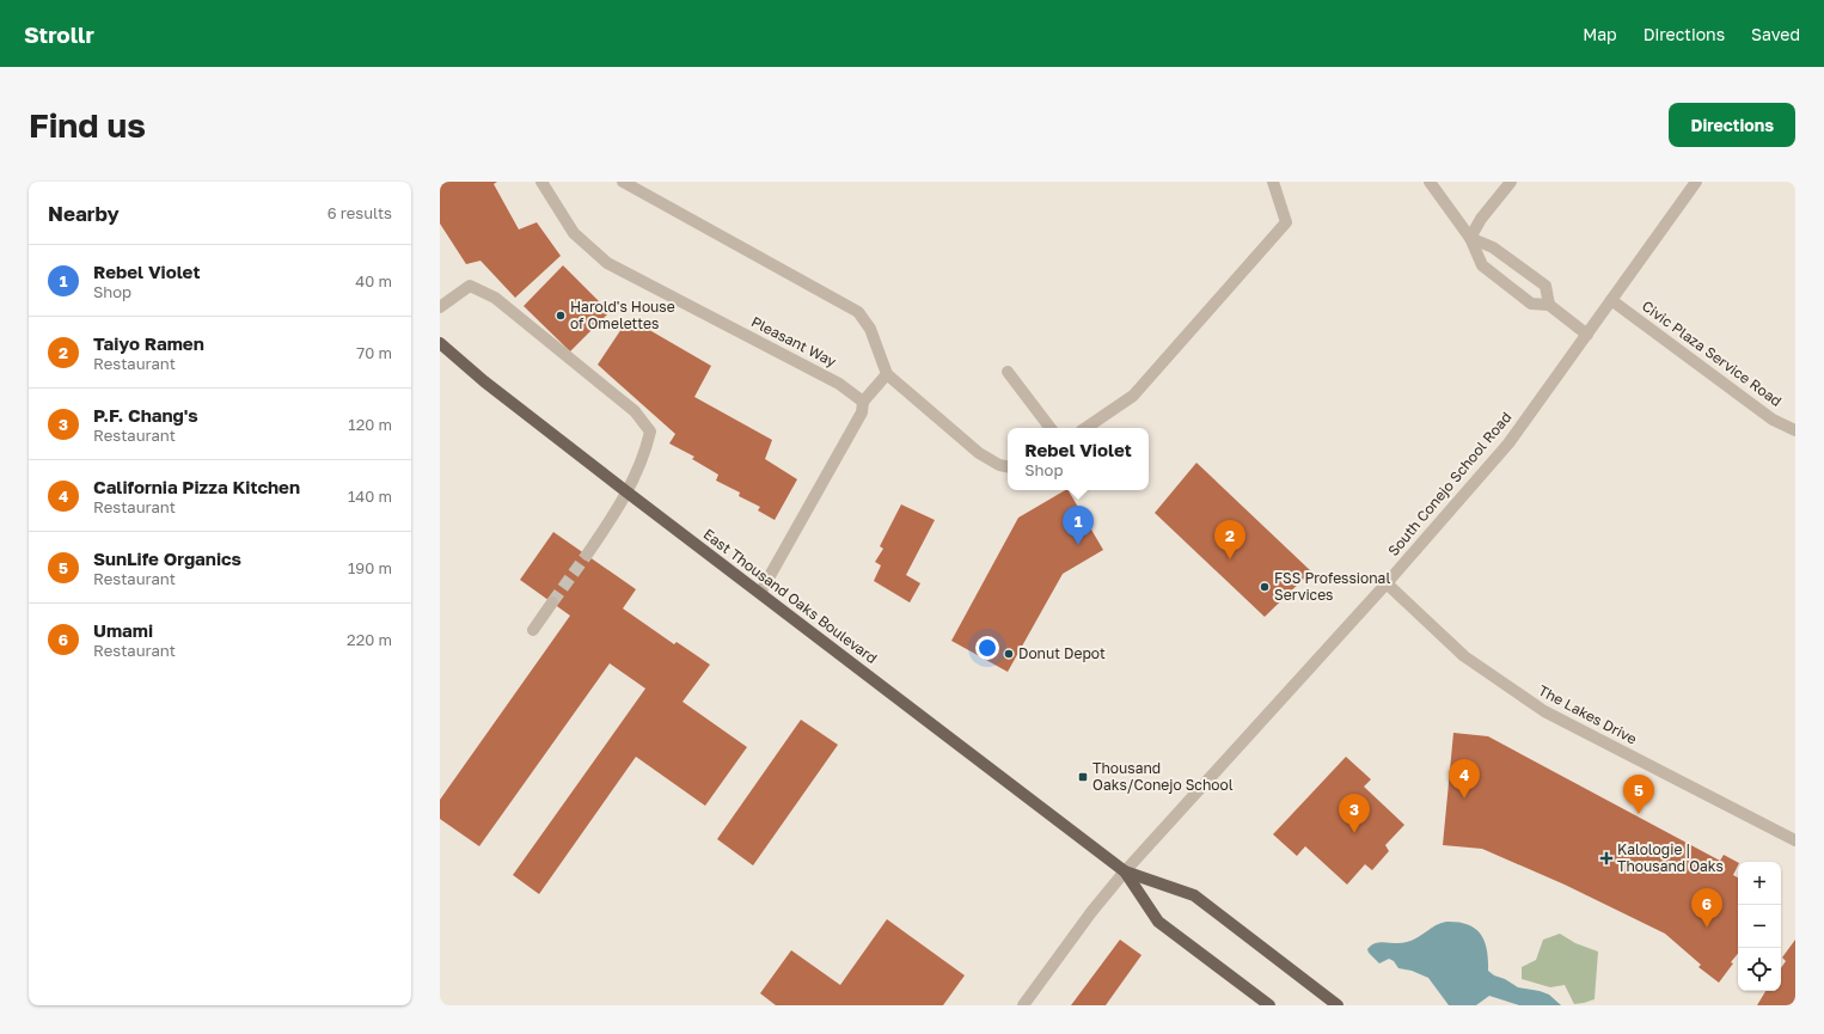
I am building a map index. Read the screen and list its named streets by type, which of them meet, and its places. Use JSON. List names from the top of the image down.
{
  "streets": {
    "main road": ["East Thousand Oaks Boulevard"],
    "street": [
      "Pleasant Way",
      "Civic Plaza Service Road",
      "South Conejo School Road",
      "The Lakes Drive"
    ]
  },
  "crossings": [
    ["Civic Plaza Service Road", "South Conejo School Road"],
    ["South Conejo School Road", "East Thousand Oaks Boulevard"],
    ["South Conejo School Road", "The Lakes Drive"]
  ],
  "places": {
    "other": ["Harold's House of Omelettes", "FSS Professional Services", "Donut Depot"],
    "transit": ["Thousand Oaks/Conejo School"],
    "health": ["Kalologie | Thousand Oaks"]
  },
  "page": {
    "header": "Strollr",
    "nav": ["Map", "Directions", "Saved"],
    "buttons": "Directions",
    "title": "Find us",
    "heading": ["Nearby", "6 results"],
    "list": [
      {
        "mark": "1",
        "name": "Rebel Violet",
        "note": "Shop",
        "value": "40 m"
      },
      {
        "mark": "2",
        "name": "Taiyo Ramen",
        "note": "Restaurant",
        "value": "70 m"
      },
      {
        "mark": "3",
        "name": "P.F. Chang's",
        "note": "Restaurant",
        "value": "120 m"
      },
      {
        "mark": "4",
        "name": "California Pizza Kitchen",
        "note": "Restaurant",
        "value": "140 m"
      },
      {
        "mark": "5",
        "name": "SunLife Organics",
        "note": "Restaurant",
        "value": "190 m"
      },
      {
        "mark": "6",
        "name": "Umami",
        "note": "Restaurant",
        "value": "220 m"
      }
    ],
    "popup": ["Rebel Violet", "Shop"],
    "pins": [
      "1",
      "2",
      "4",
      "5",
      "3",
      "6"
    ],
    "map_buttons": ["+", "−"]
  }
}
